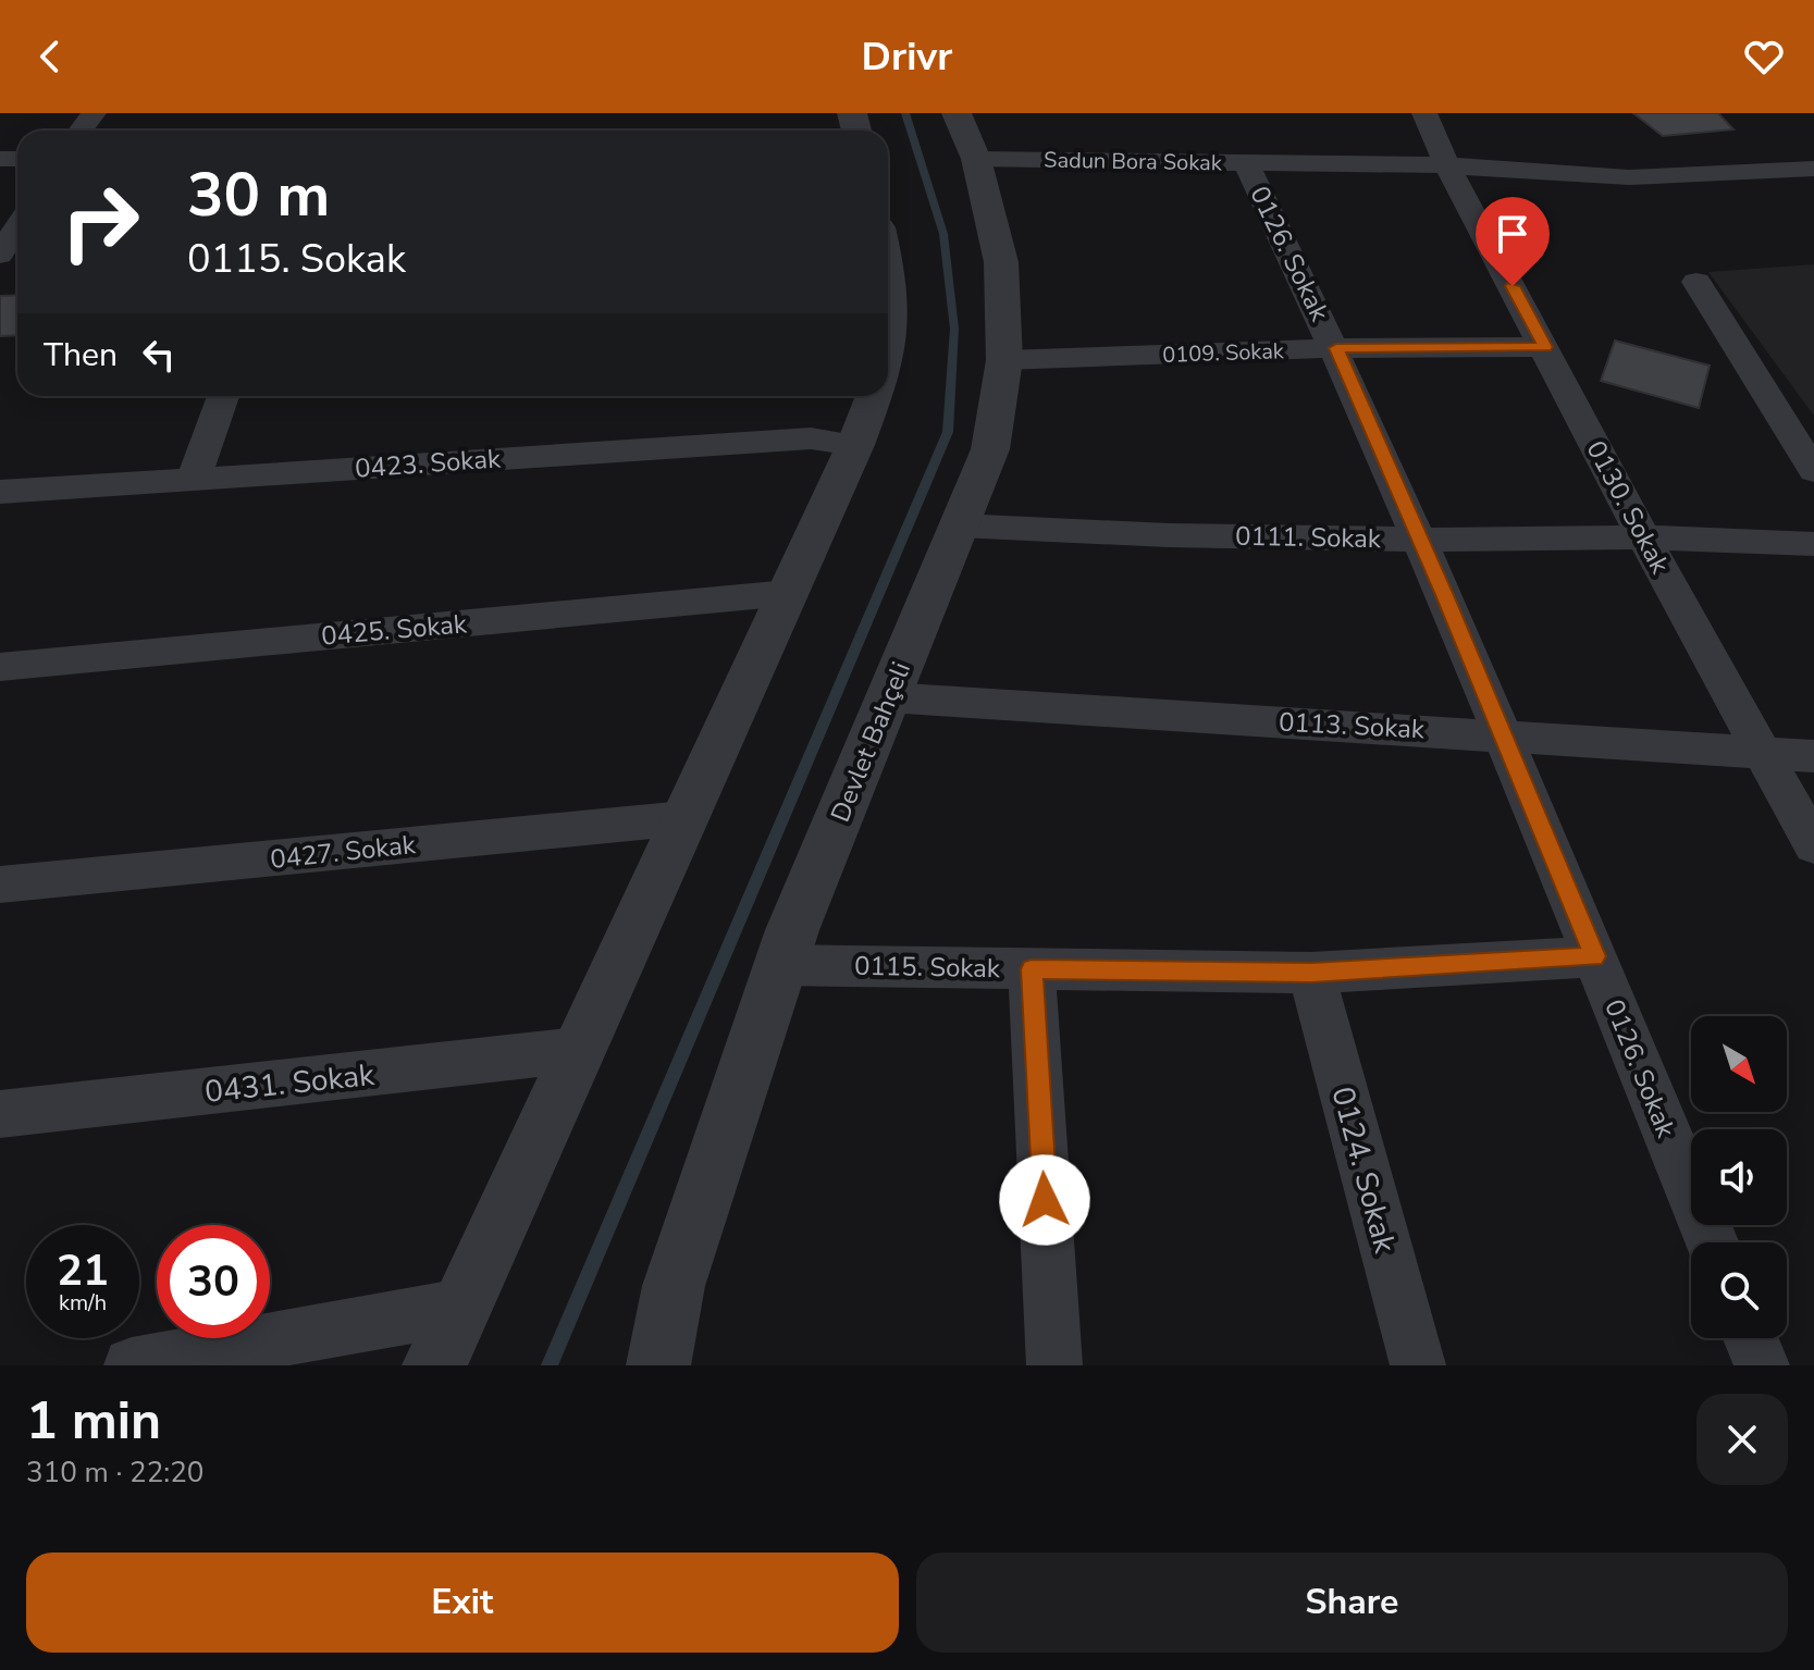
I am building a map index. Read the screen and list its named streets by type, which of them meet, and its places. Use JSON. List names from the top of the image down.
{
  "streets": {
    "street": [
      "Sadun Bora Sokak",
      "0126. Sokak",
      "0109. Sokak",
      "0423. Sokak",
      "0130. Sokak",
      "0111. Sokak",
      "0425. Sokak",
      "0113. Sokak",
      "Devlet Bahçeli",
      "0427. Sokak",
      "0115. Sokak",
      "0431. Sokak",
      "0124. Sokak"
    ]
  },
  "crossings": [
    ["Sadun Bora Sokak", "0126. Sokak"],
    ["Sadun Bora Sokak", "0130. Sokak"],
    ["Sadun Bora Sokak", "Devlet Bahçeli"],
    ["0126. Sokak", "0109. Sokak"],
    ["0126. Sokak", "0111. Sokak"],
    ["0126. Sokak", "0113. Sokak"],
    ["0126. Sokak", "0115. Sokak"],
    ["0109. Sokak", "0130. Sokak"],
    ["0109. Sokak", "Devlet Bahçeli"],
    ["0130. Sokak", "0111. Sokak"],
    ["0130. Sokak", "0113. Sokak"],
    ["0111. Sokak", "Devlet Bahçeli"],
    ["0113. Sokak", "Devlet Bahçeli"],
    ["Devlet Bahçeli", "0115. Sokak"],
    ["0115. Sokak", "0124. Sokak"]
  ],
  "north": "bottom right",
  "page": {
    "header": "Drivr",
    "turn": ["30 m", "0115. Sokak"],
    "then": "Then",
    "speed": "21 km/h",
    "limit": "30",
    "heading": ["1 min", "310 m · 22:20"],
    "buttons": ["Exit", "Share"]
  }
}
